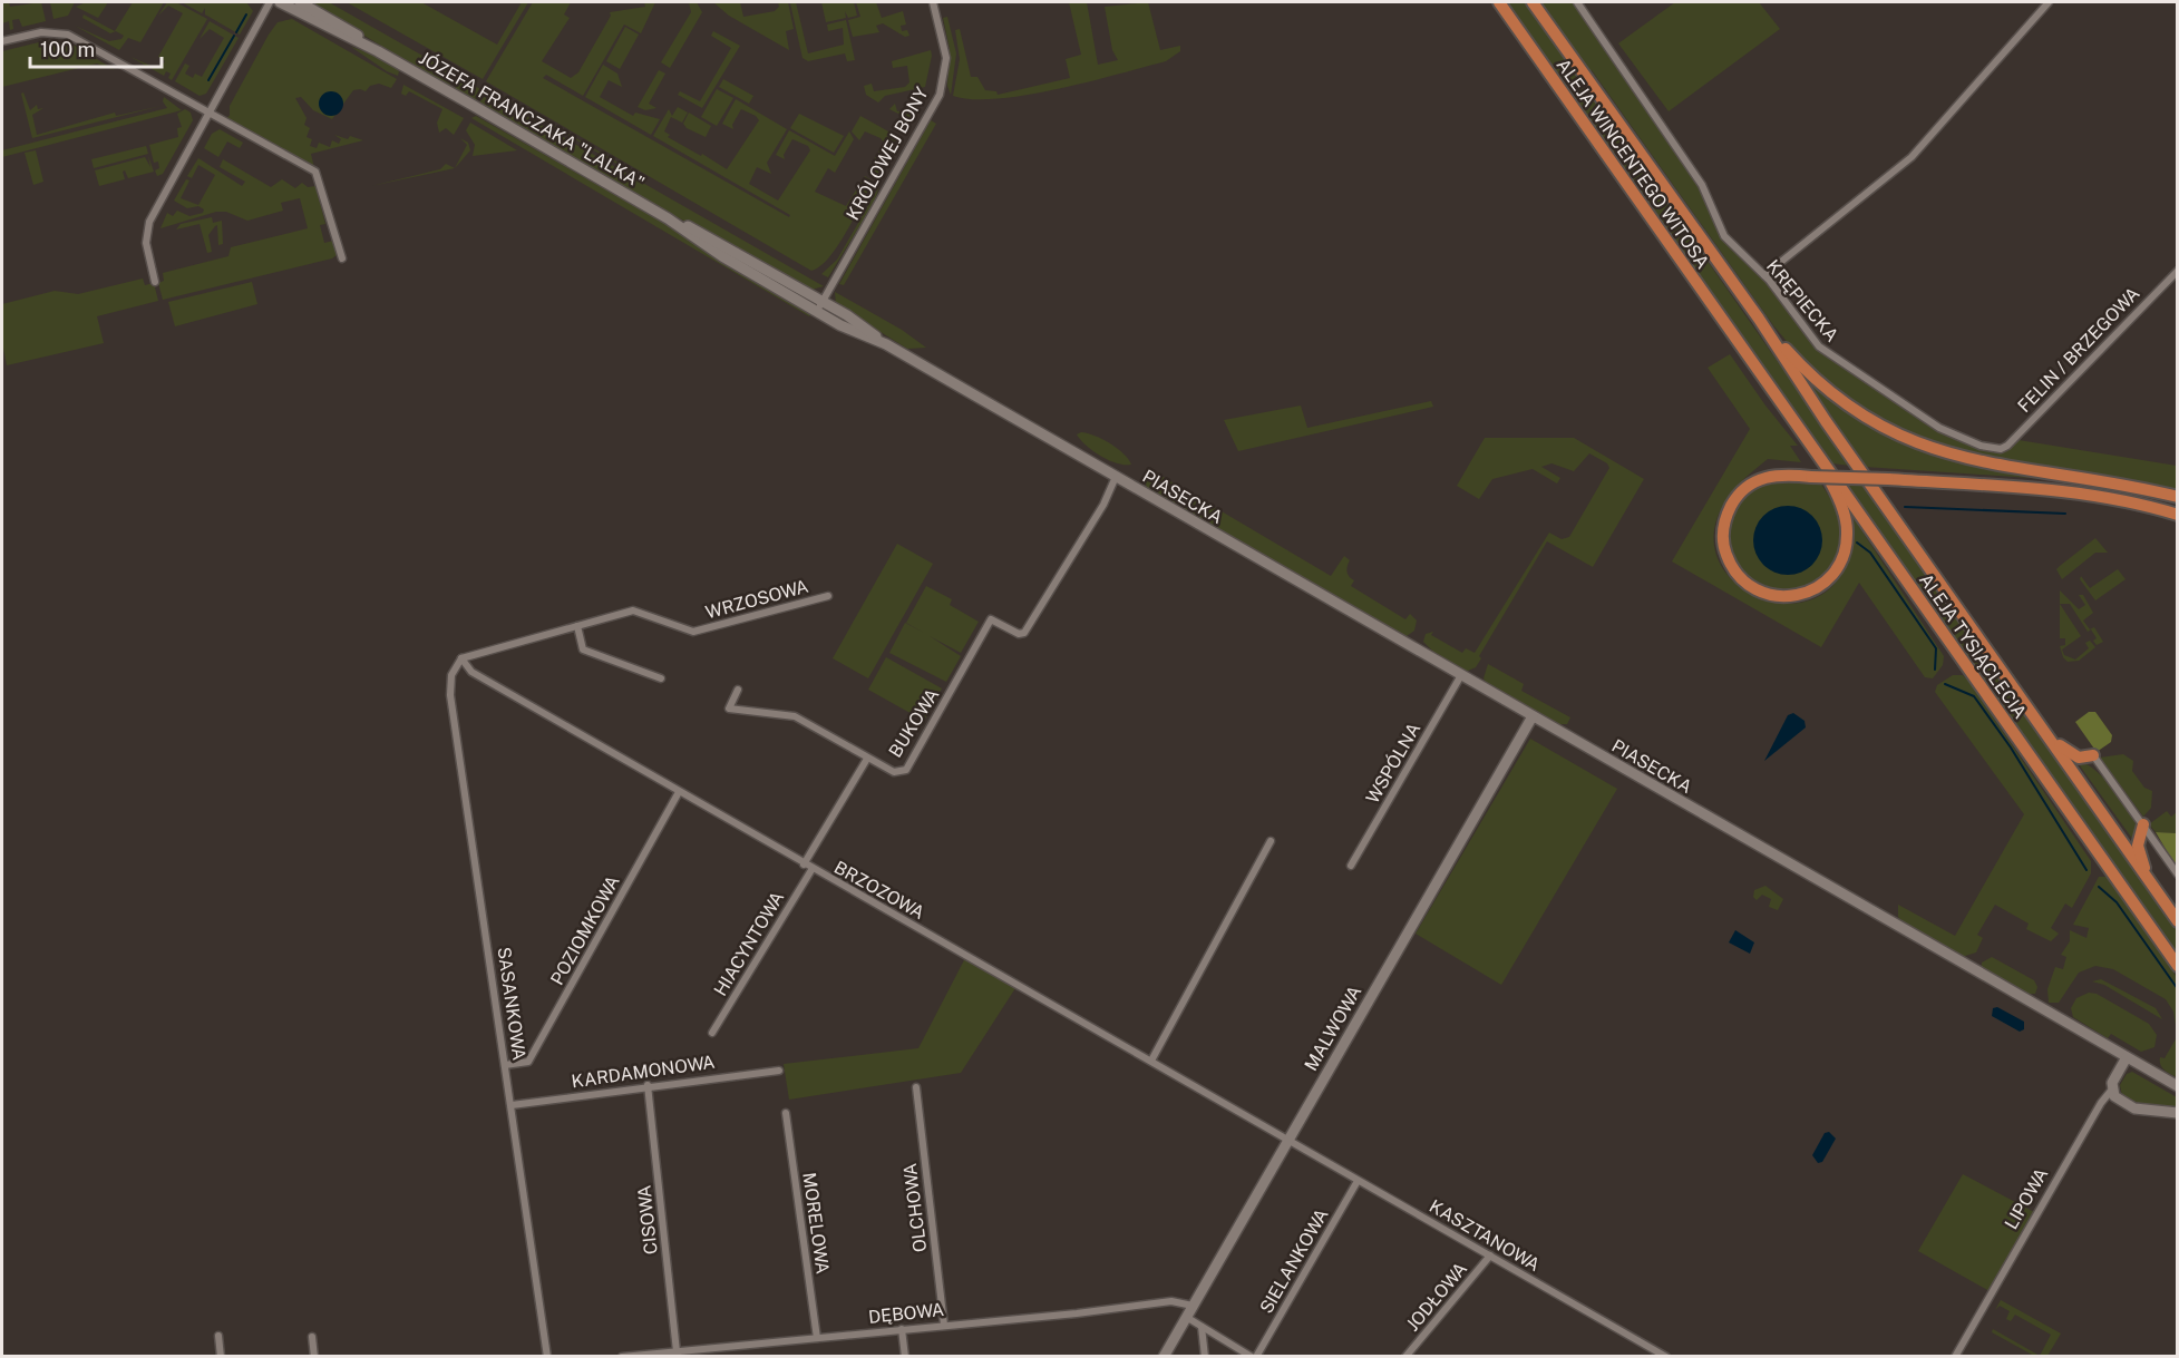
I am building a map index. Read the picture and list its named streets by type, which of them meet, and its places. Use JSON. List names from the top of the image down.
{
  "streets": {
    "main road": ["ALEJA WINCENTEGO WITOSA", "ALEJA TYSIĄCLECIA"],
    "street": [
      "JÓZEFA FRANCZAKA \"LALKA\"",
      "KRÓLOWEJ BONY",
      "KRĘPIECKA",
      "FELIN / BRZEGOWA",
      "PIASECKA",
      "WRZOSOWA",
      "BUKOWA",
      "WSPÓLNA",
      "BRZOZOWA",
      "POZIOMKOWA",
      "HIACYNTOWA",
      "SASANKOWA",
      "MALWOWA",
      "KARDAMONOWA",
      "LIPOWA",
      "OLCHOWA",
      "CISOWA",
      "MORELOWA",
      "KASZTANOWA",
      "SIELANKOWA",
      "JODŁOWA",
      "DĘBOWA"
    ]
  },
  "crossings": [
    ["JÓZEFA FRANCZAKA \"LALKA\"", "KRÓLOWEJ BONY"],
    ["JÓZEFA FRANCZAKA \"LALKA\"", "PIASECKA"],
    ["JÓZEFA FRANCZAKA \"LALKA\"", "BUKOWA"],
    ["ALEJA WINCENTEGO WITOSA", "ALEJA TYSIĄCLECIA"],
    ["KRĘPIECKA", "FELIN / BRZEGOWA"],
    ["PIASECKA", "BUKOWA"],
    ["PIASECKA", "WSPÓLNA"],
    ["PIASECKA", "MALWOWA"],
    ["PIASECKA", "LIPOWA"],
    ["WRZOSOWA", "BRZOZOWA"],
    ["WRZOSOWA", "SASANKOWA"],
    ["BUKOWA", "BRZOZOWA"],
    ["BRZOZOWA", "POZIOMKOWA"],
    ["BRZOZOWA", "HIACYNTOWA"],
    ["BRZOZOWA", "SASANKOWA"],
    ["BRZOZOWA", "MALWOWA"],
    ["BRZOZOWA", "KASZTANOWA"],
    ["POZIOMKOWA", "SASANKOWA"],
    ["SASANKOWA", "KARDAMONOWA"],
    ["MALWOWA", "KASZTANOWA"],
    ["MALWOWA", "SIELANKOWA"],
    ["MALWOWA", "DĘBOWA"],
    ["KARDAMONOWA", "CISOWA"],
    ["OLCHOWA", "DĘBOWA"],
    ["CISOWA", "DĘBOWA"],
    ["MORELOWA", "DĘBOWA"],
    ["KASZTANOWA", "SIELANKOWA"],
    ["KASZTANOWA", "JODŁOWA"]
  ],
  "scale_bar": "100 m"
}
